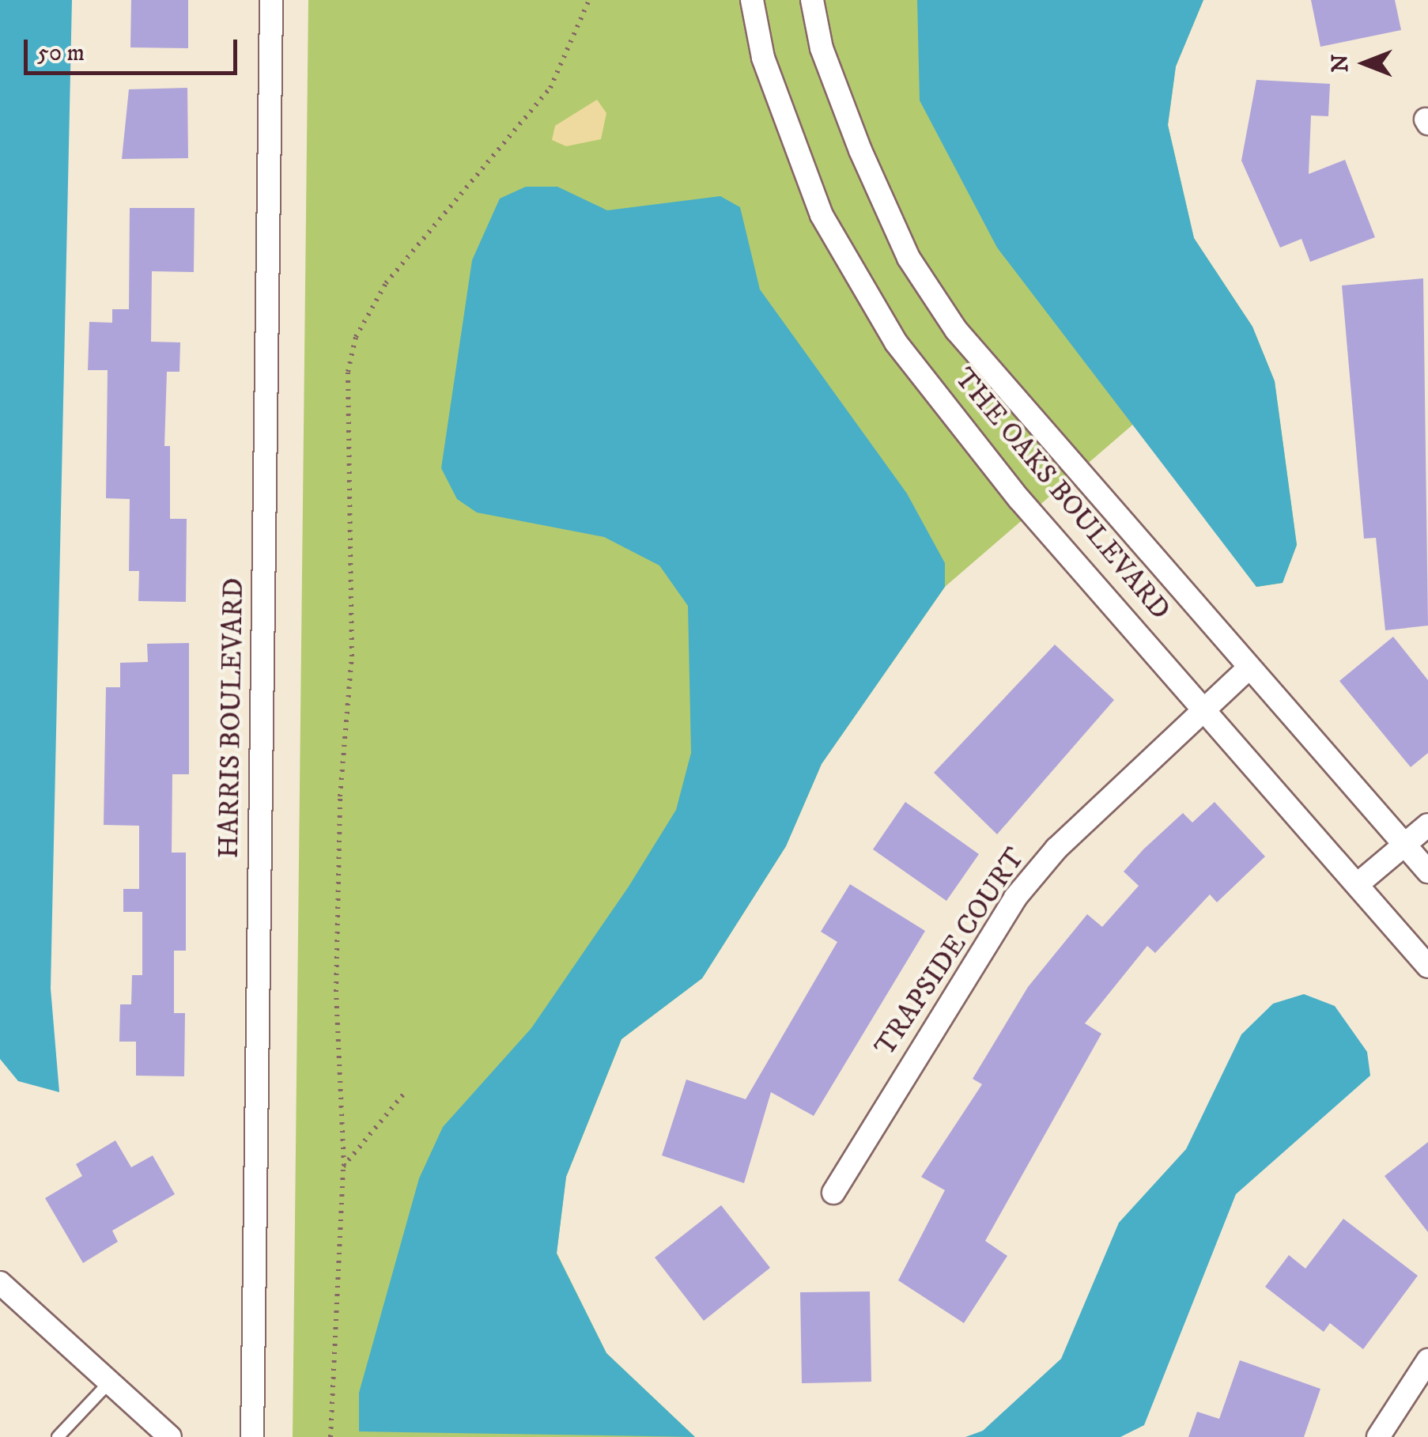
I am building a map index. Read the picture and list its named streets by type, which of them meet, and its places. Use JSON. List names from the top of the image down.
{
  "streets": {
    "street": ["THE OAKS BOULEVARD", "HARRIS BOULEVARD", "TRAPSIDE COURT"]
  },
  "crossings": [
    ["THE OAKS BOULEVARD", "TRAPSIDE COURT"]
  ],
  "scale_bar": "50 m",
  "north": "left"
}
